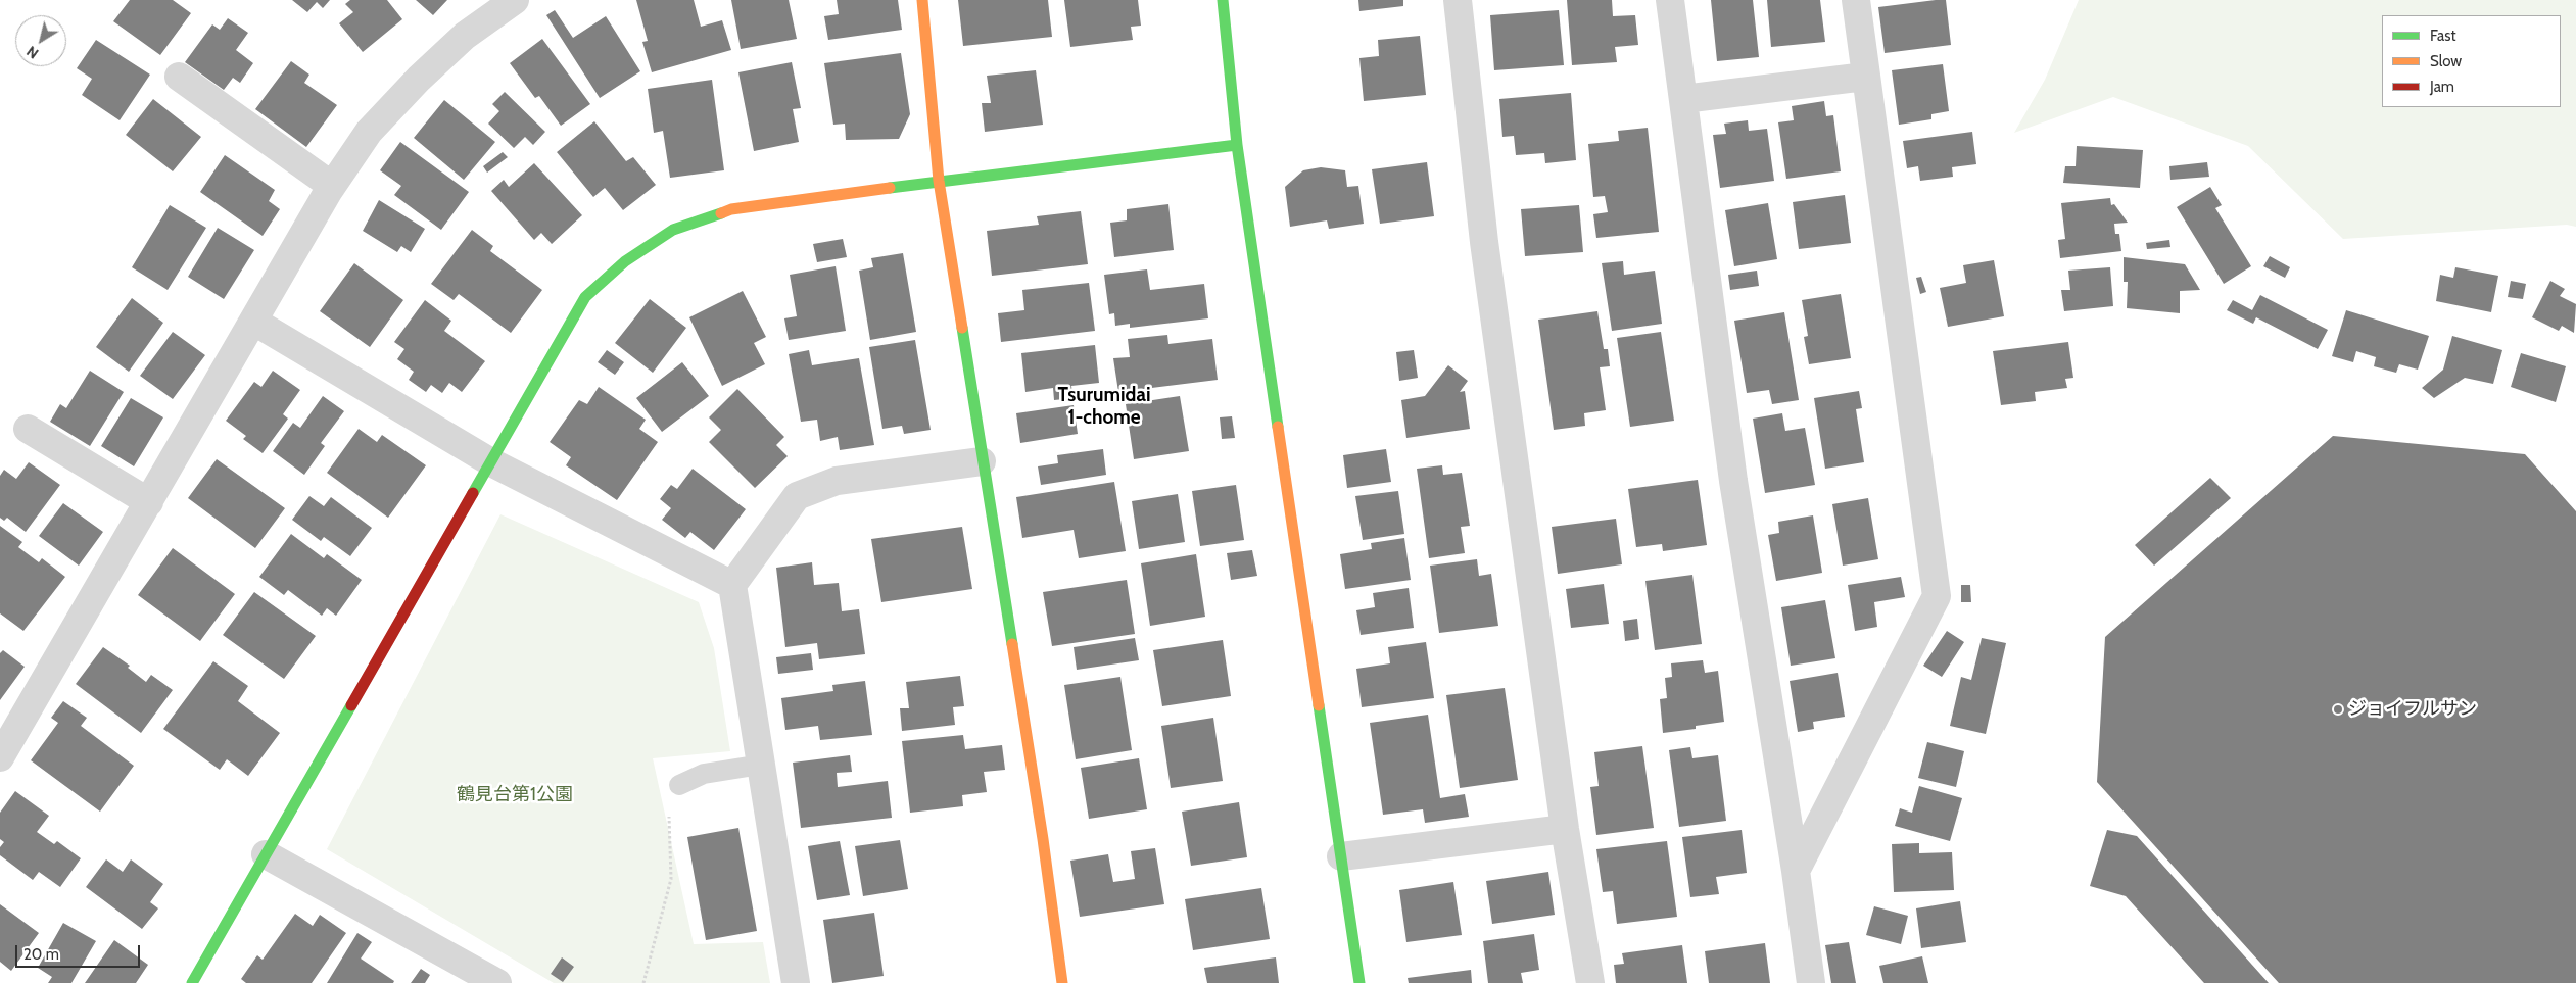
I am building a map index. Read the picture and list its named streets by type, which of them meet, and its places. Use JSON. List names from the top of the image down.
{
  "districts": ["Tsurumidai 1-chome"],
  "parks": ["鶴見台第1公園"],
  "places": ["ジョイフルサン"],
  "legend": ["Fast", "Slow", "Jam"],
  "scale_bar": "20 m",
  "north": "bottom left"
}
